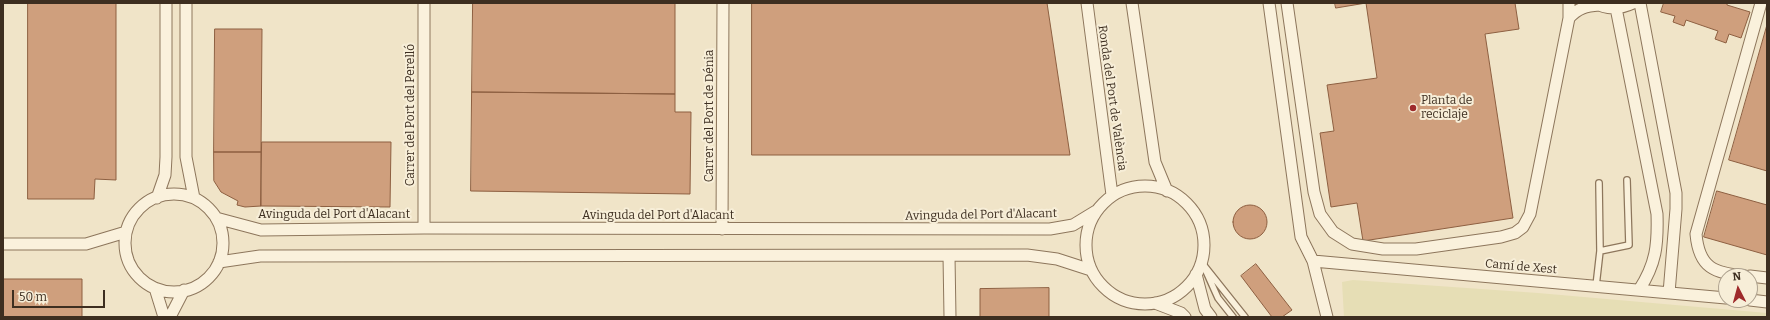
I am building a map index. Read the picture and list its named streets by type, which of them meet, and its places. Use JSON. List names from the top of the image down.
{
  "streets": {
    "street": [
      "Ronda del Port de València",
      "Carrer del Port del Perelló",
      "Carrer del Port de Dénia",
      "Avinguda del Port d'Alacant",
      "Camí de Xest"
    ]
  },
  "crossings": [
    ["Ronda del Port de València", "Avinguda del Port d'Alacant"],
    ["Carrer del Port del Perelló", "Avinguda del Port d'Alacant"],
    ["Carrer del Port de Dénia", "Avinguda del Port d'Alacant"]
  ],
  "places": ["Planta de reciclaje"],
  "scale_bar": "50 m",
  "north": "top"
}
